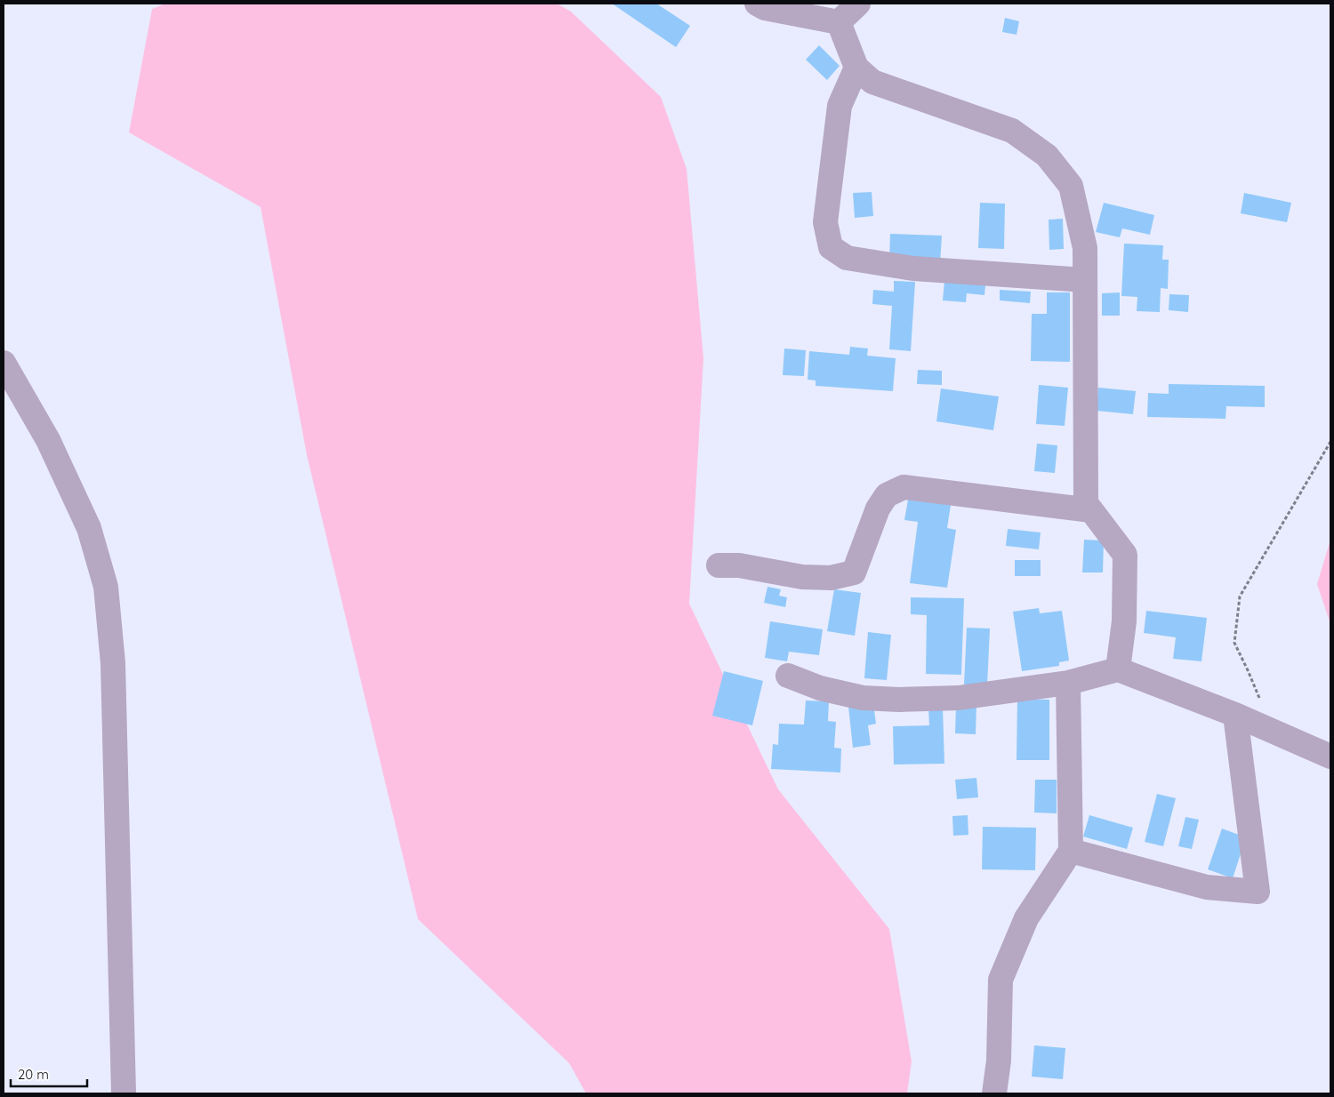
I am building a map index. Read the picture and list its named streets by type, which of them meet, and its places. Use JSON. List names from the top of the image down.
{
  "scale_bar": "20 m"
}
